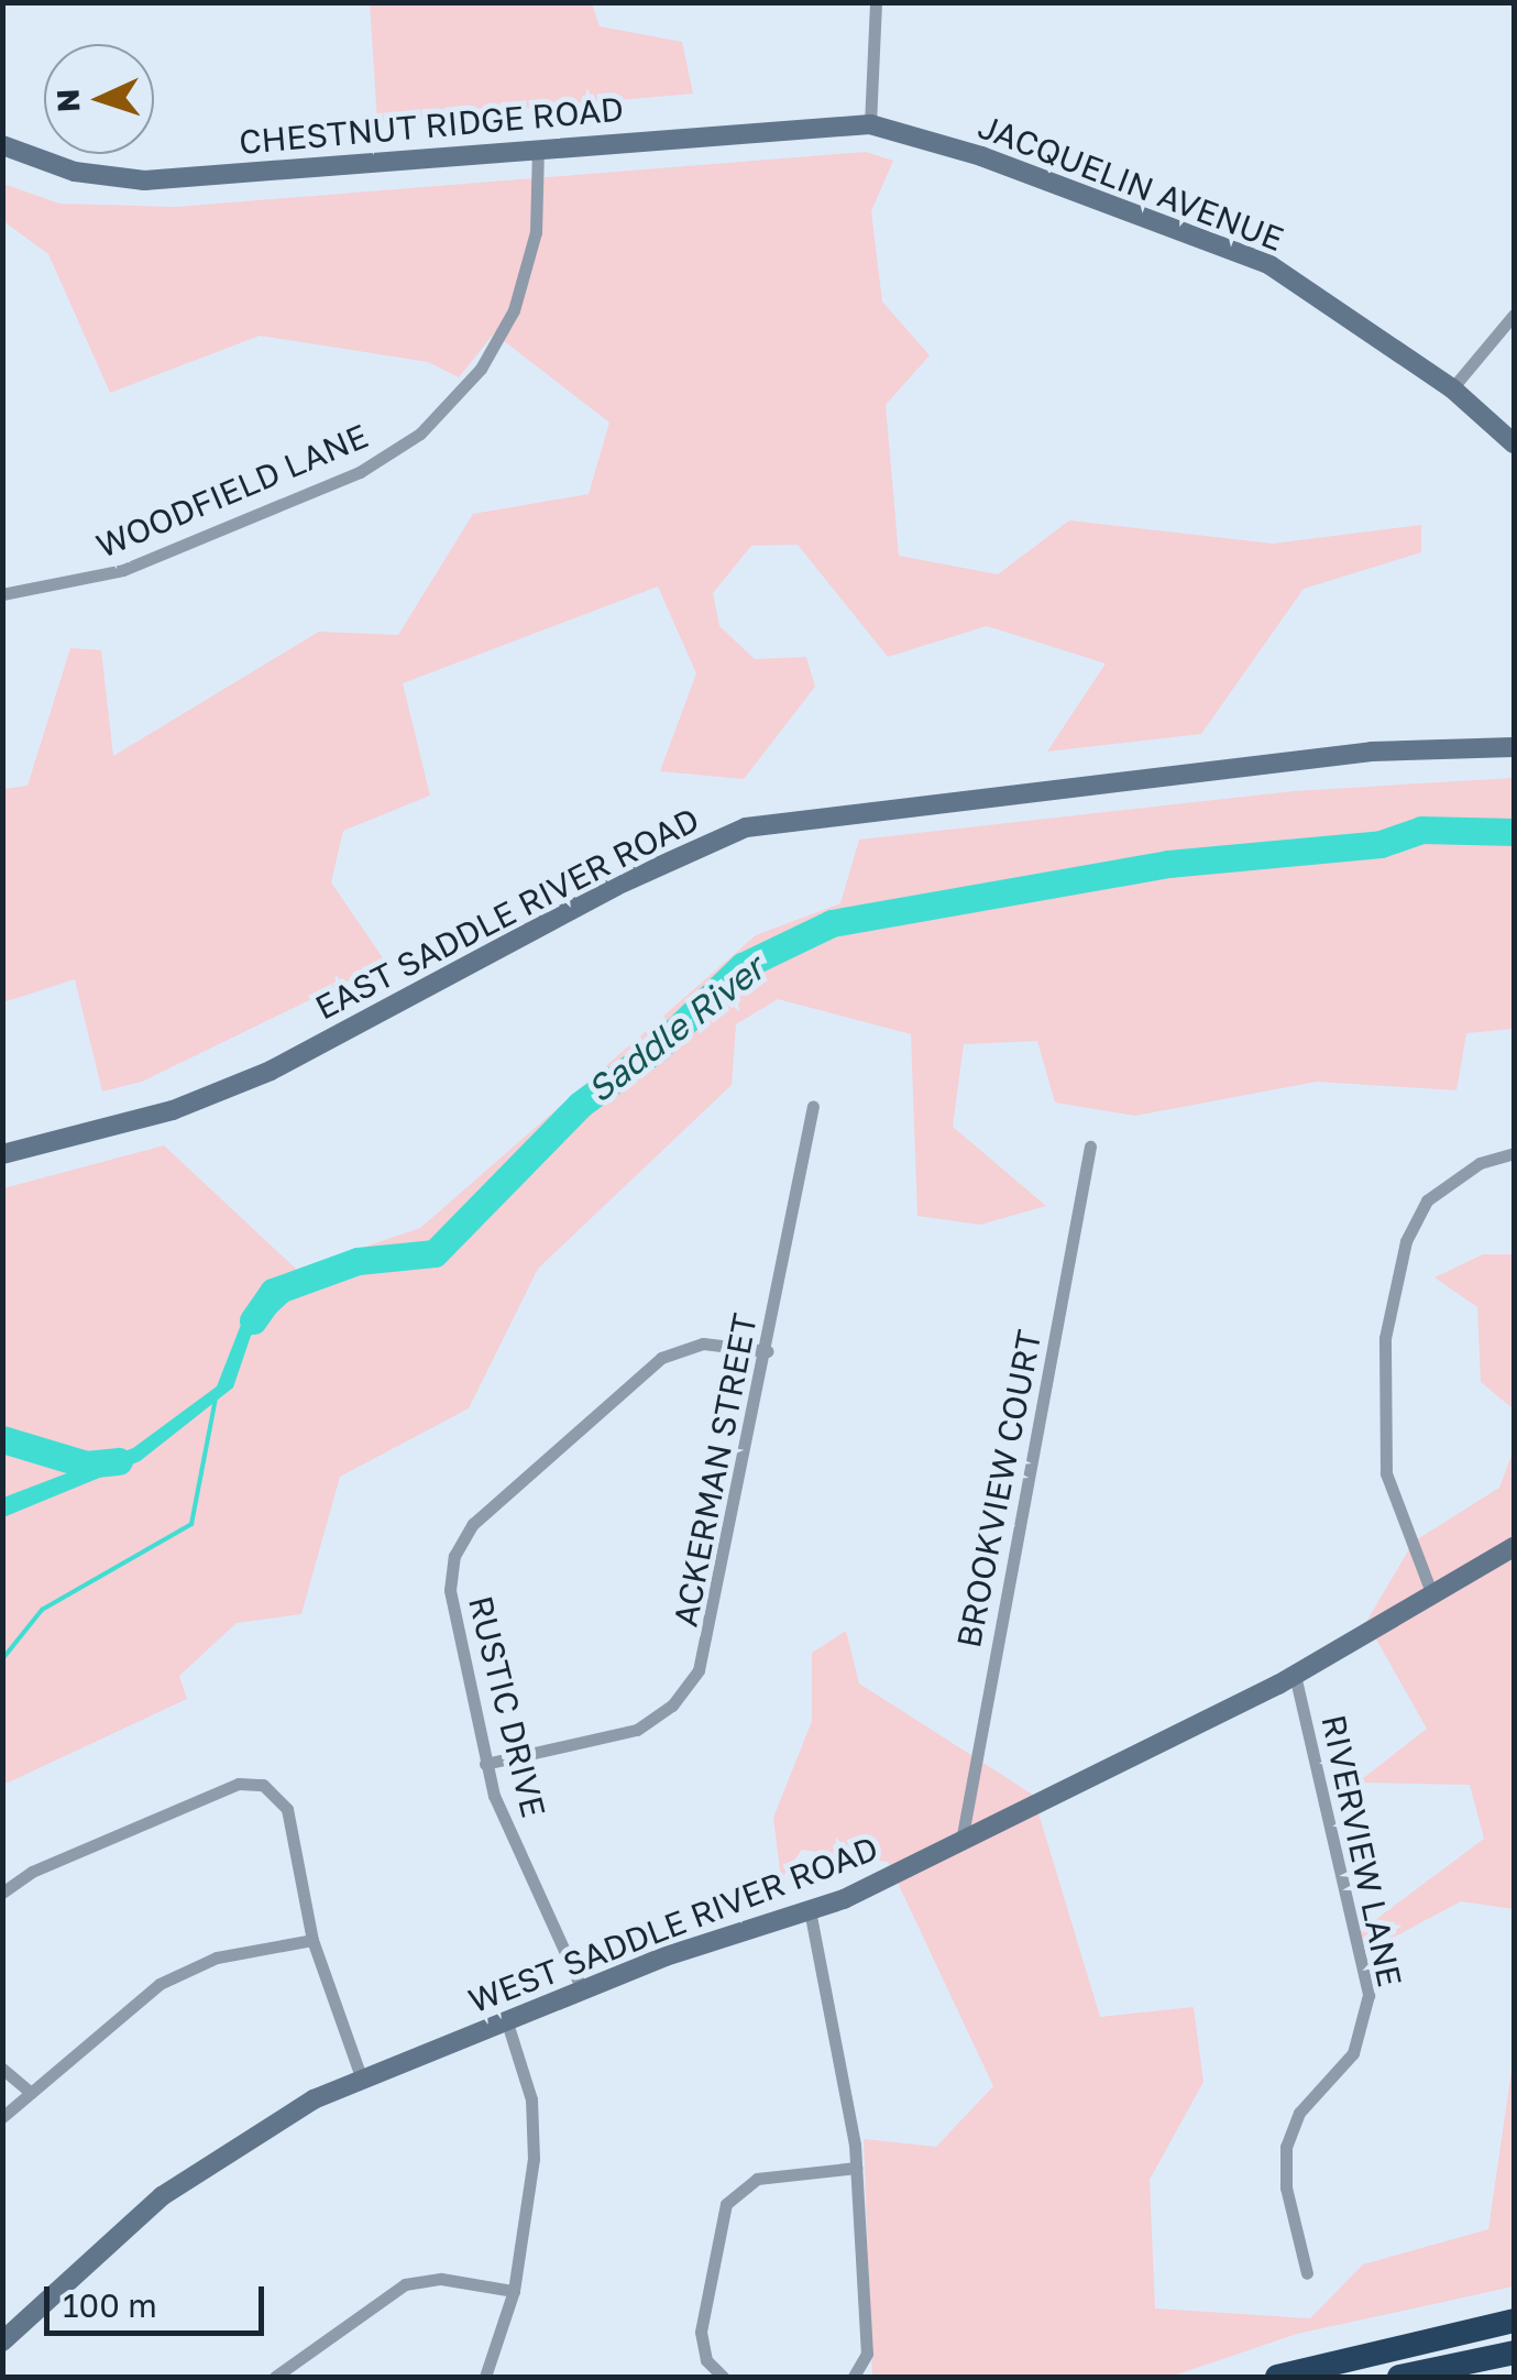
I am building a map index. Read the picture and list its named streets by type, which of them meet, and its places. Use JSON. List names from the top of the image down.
{
  "streets": {
    "street": [
      "CHESTNUT RIDGE ROAD",
      "JACQUELIN AVENUE",
      "WOODFIELD LANE",
      "EAST SADDLE RIVER ROAD",
      "ACKERMAN STREET",
      "BROOKVIEW COURT",
      "RUSTIC DRIVE",
      "RIVERVIEW LANE",
      "WEST SADDLE RIVER ROAD"
    ]
  },
  "crossings": [
    ["CHESTNUT RIDGE ROAD", "JACQUELIN AVENUE"],
    ["CHESTNUT RIDGE ROAD", "WOODFIELD LANE"],
    ["ACKERMAN STREET", "RUSTIC DRIVE"],
    ["BROOKVIEW COURT", "WEST SADDLE RIVER ROAD"],
    ["RUSTIC DRIVE", "WEST SADDLE RIVER ROAD"],
    ["RIVERVIEW LANE", "WEST SADDLE RIVER ROAD"]
  ],
  "water": ["Saddle River"],
  "scale_bar": "100 m",
  "north": "left"
}
